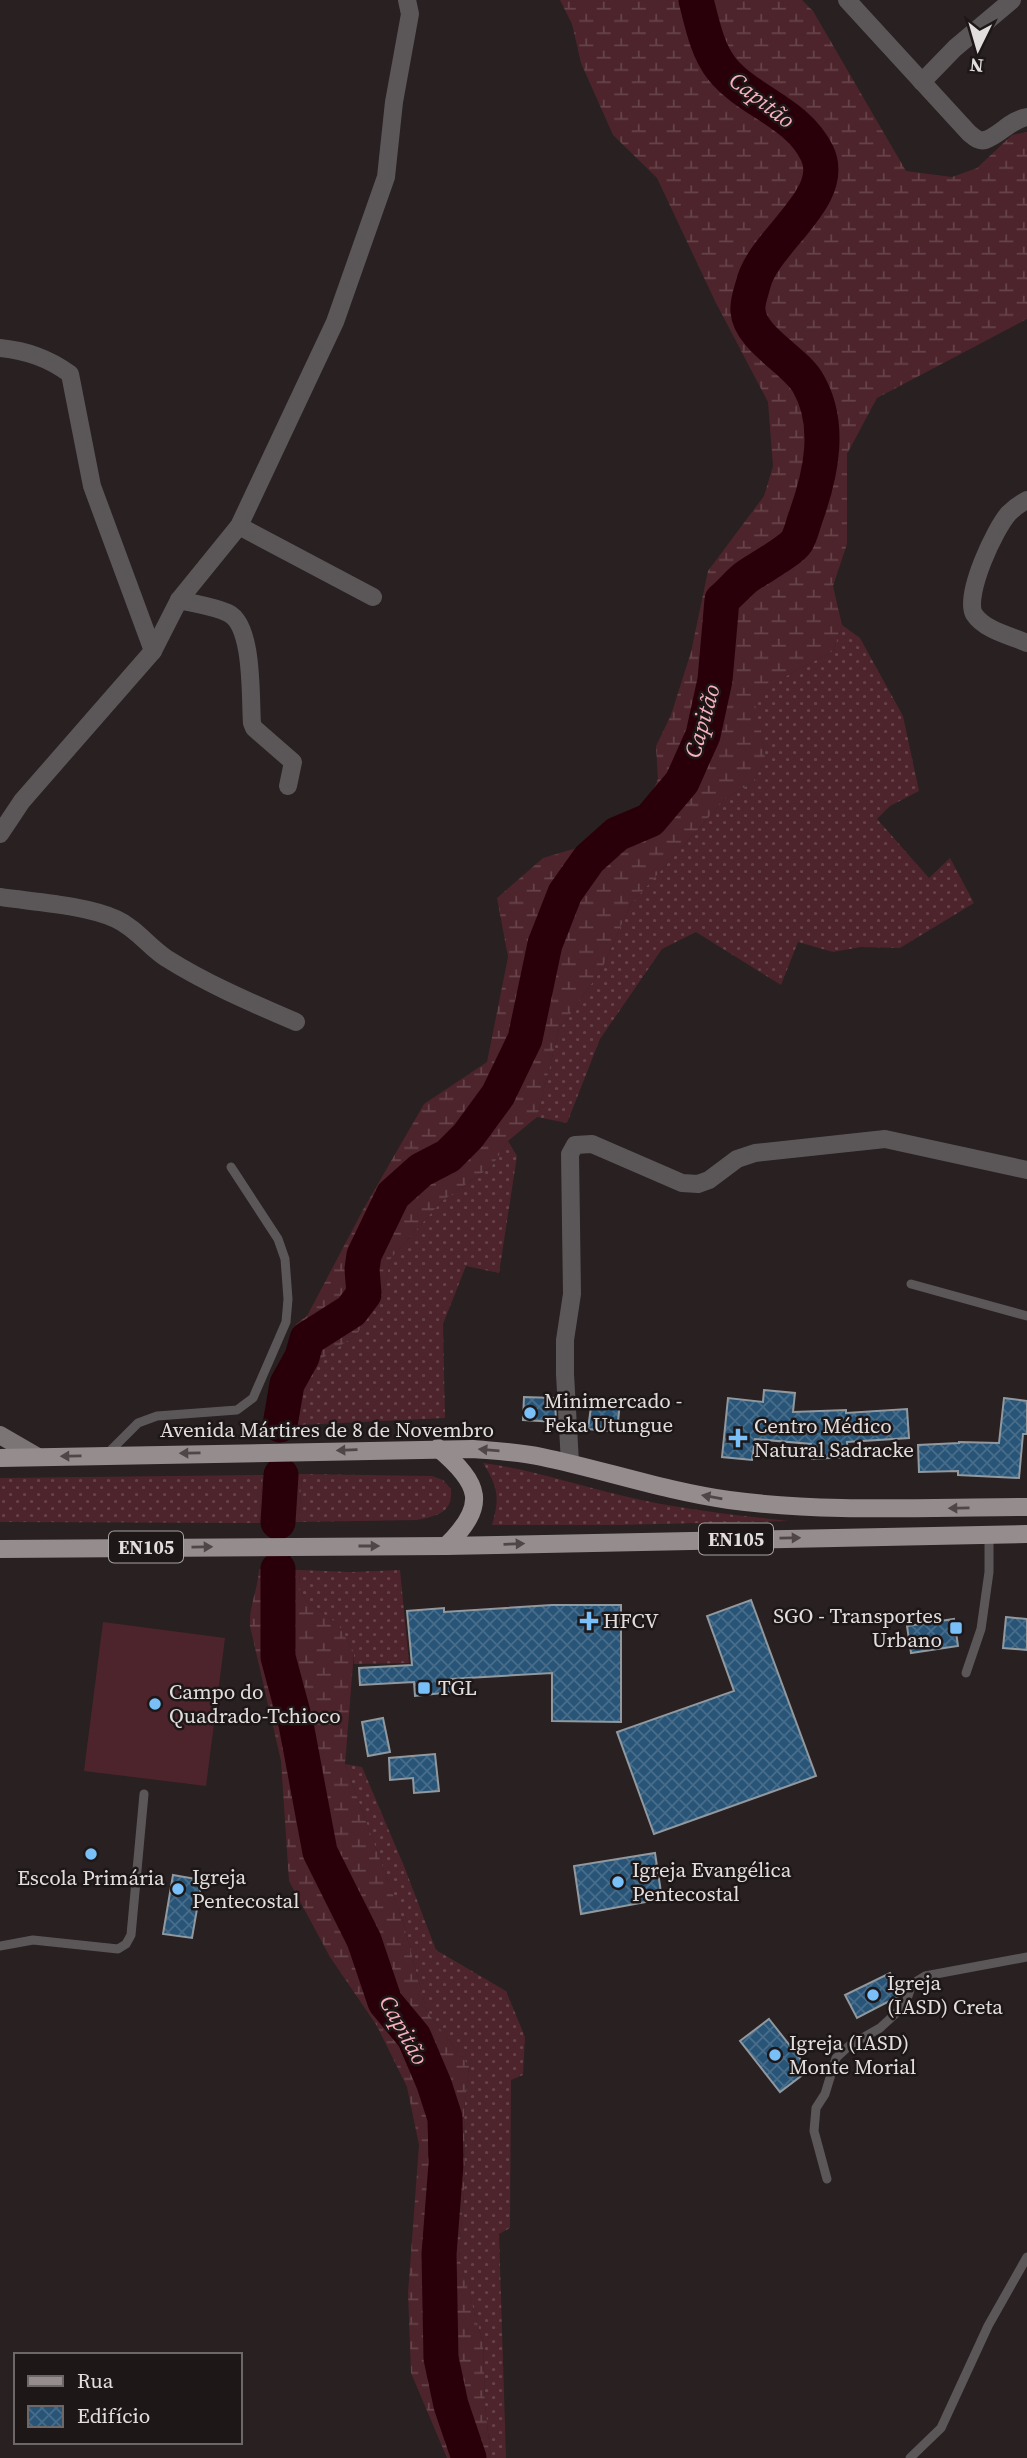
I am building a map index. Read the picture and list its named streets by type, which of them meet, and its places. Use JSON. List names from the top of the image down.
{
  "streets": {
    "main road": ["Avenida Mártires de 8 de Novembro", "EN105"]
  },
  "water": ["Capitão"],
  "places": {
    "other": [
      "Minimercado - Feka Utungue",
      "Campo do Quadrado-Tchioco",
      "Escola Primária",
      "Igreja Evangélica Pentecostal",
      "Igreja Pentecostal",
      "Igreja (IASD) Creta",
      "Igreja (IASD) Monte Morial"
    ],
    "health": ["Centro Médico Natural Sadracke", "HFCV"],
    "transit": ["SGO - Transportes Urbano", "TGL"]
  },
  "legend": ["Rua", "Edifício"],
  "north": "bottom"
}
